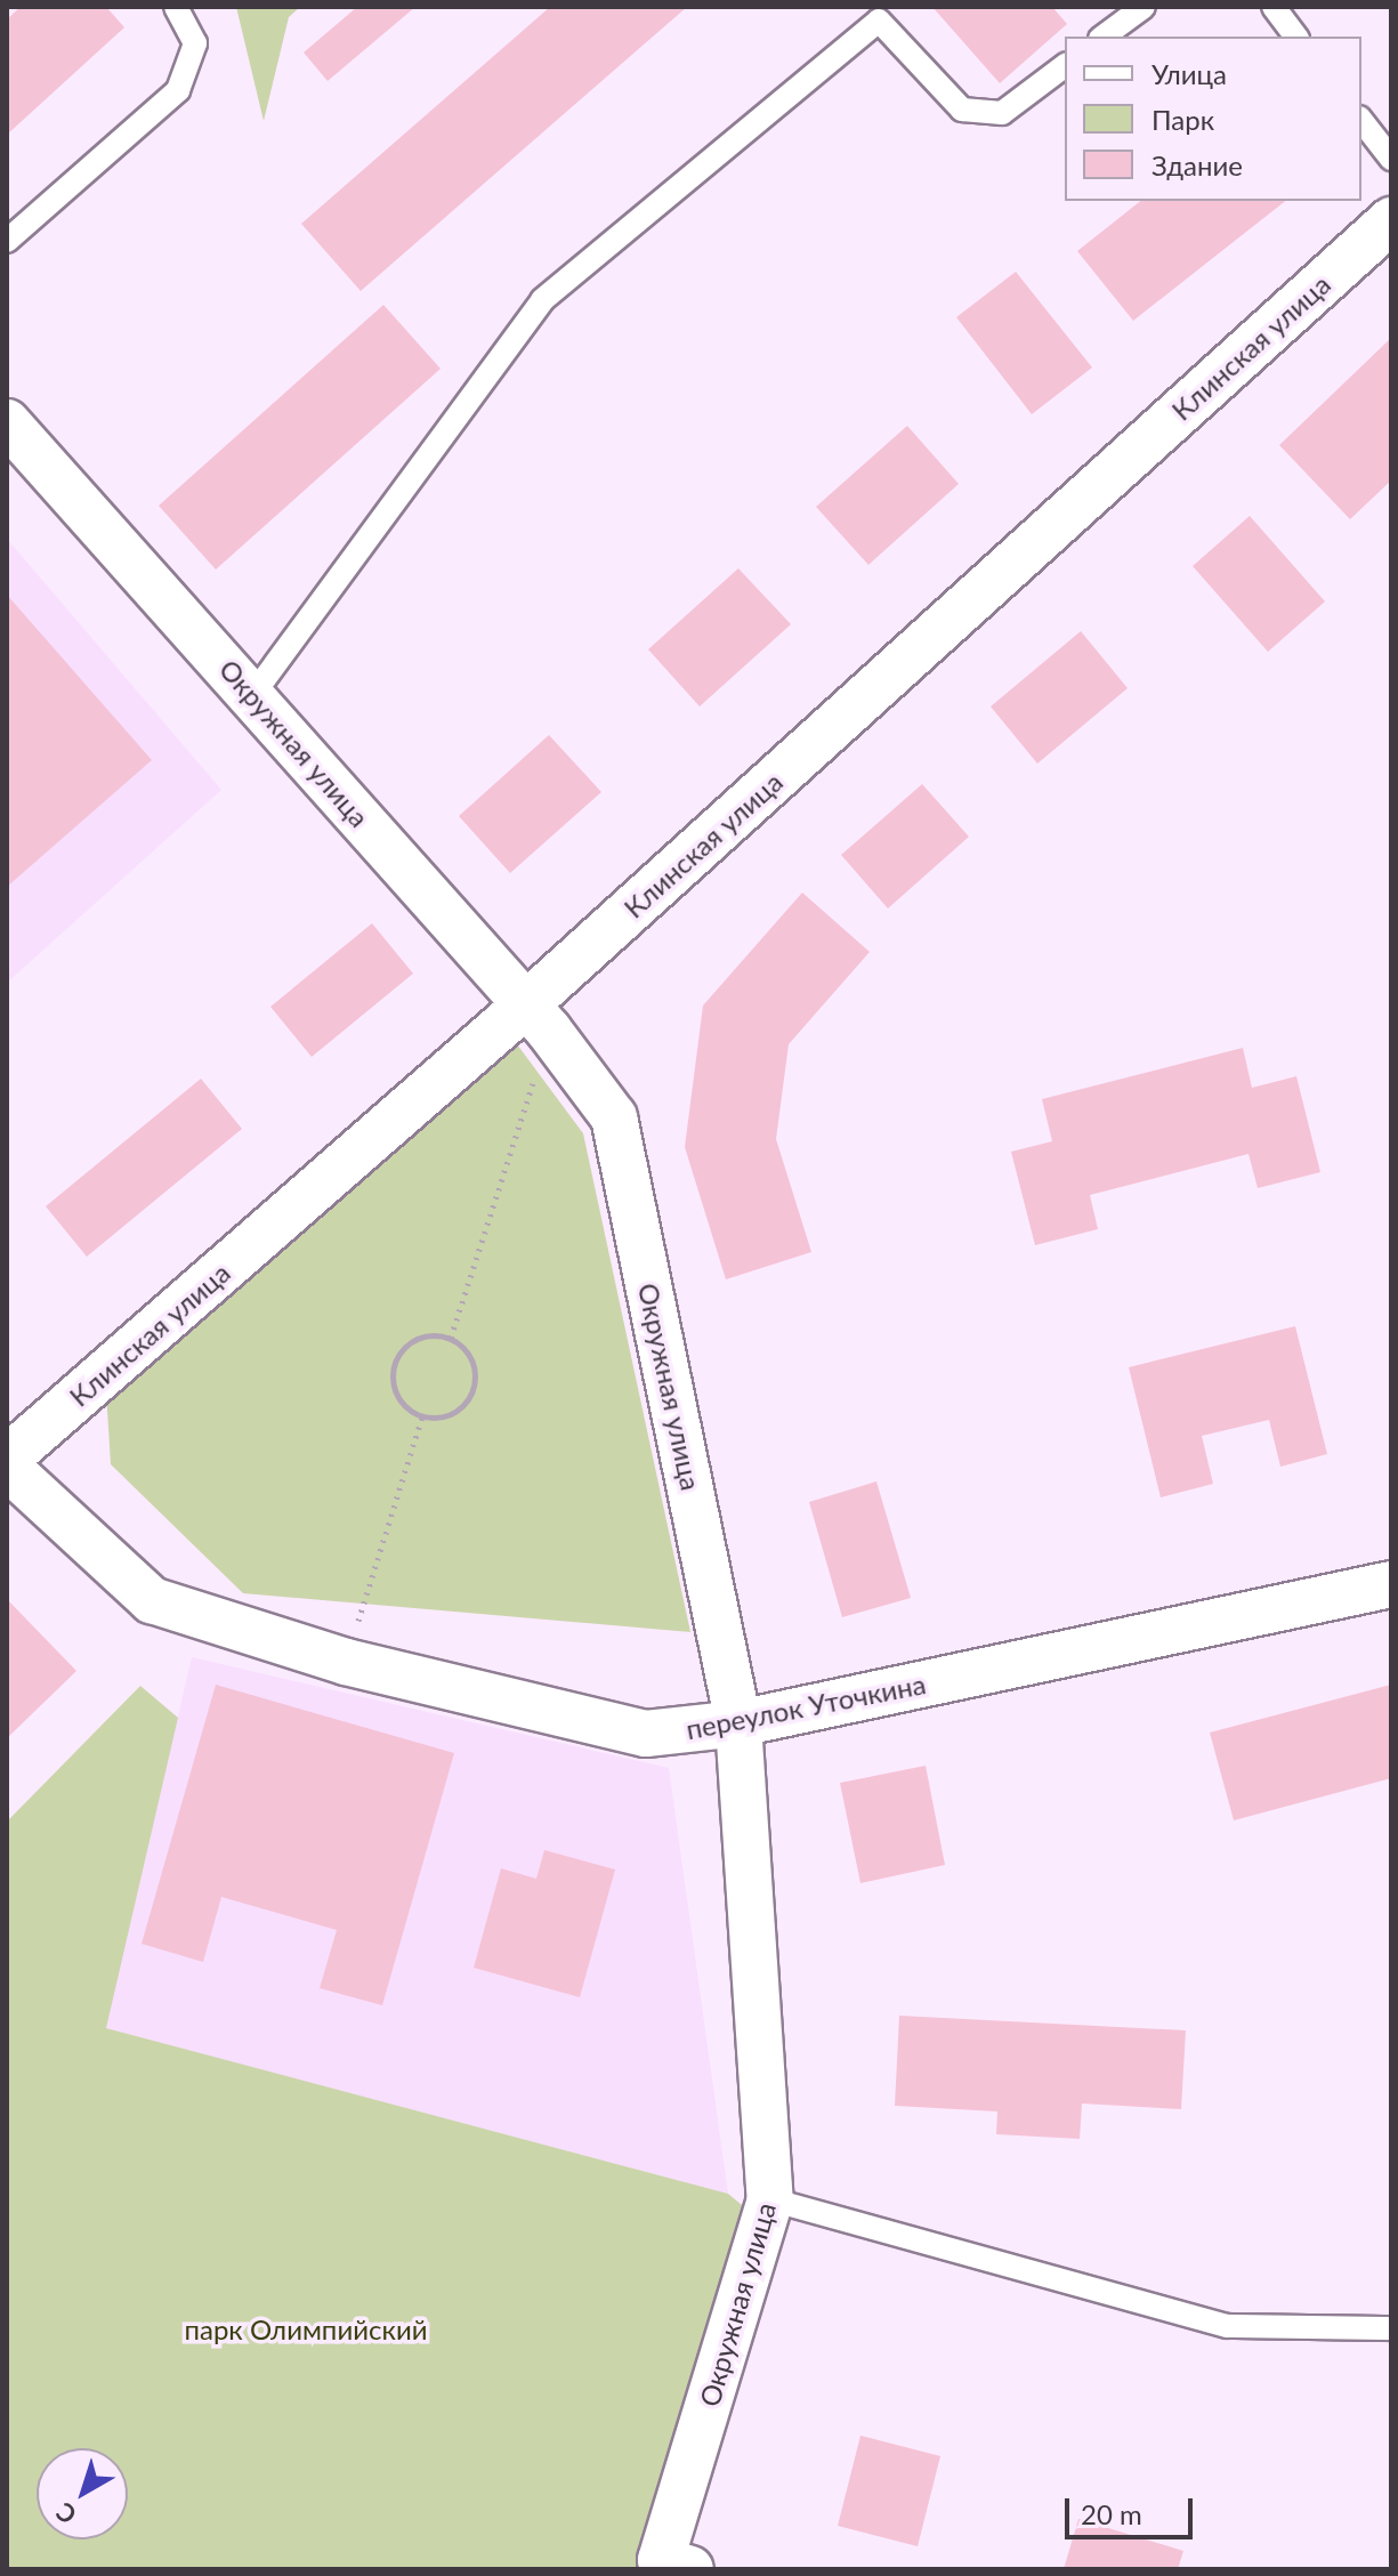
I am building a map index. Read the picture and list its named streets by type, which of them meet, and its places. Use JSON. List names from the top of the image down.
{
  "streets": {
    "street": ["Клинская улица", "Окружная улица", "переулок Уточкина"]
  },
  "crossings": [
    ["Клинская улица", "Окружная улица"],
    ["Окружная улица", "переулок Уточкина"]
  ],
  "parks": ["парк Олимпийский"],
  "legend": ["Улица", "Парк", "Здание"],
  "scale_bar": "20 m",
  "north": "bottom left"
}
